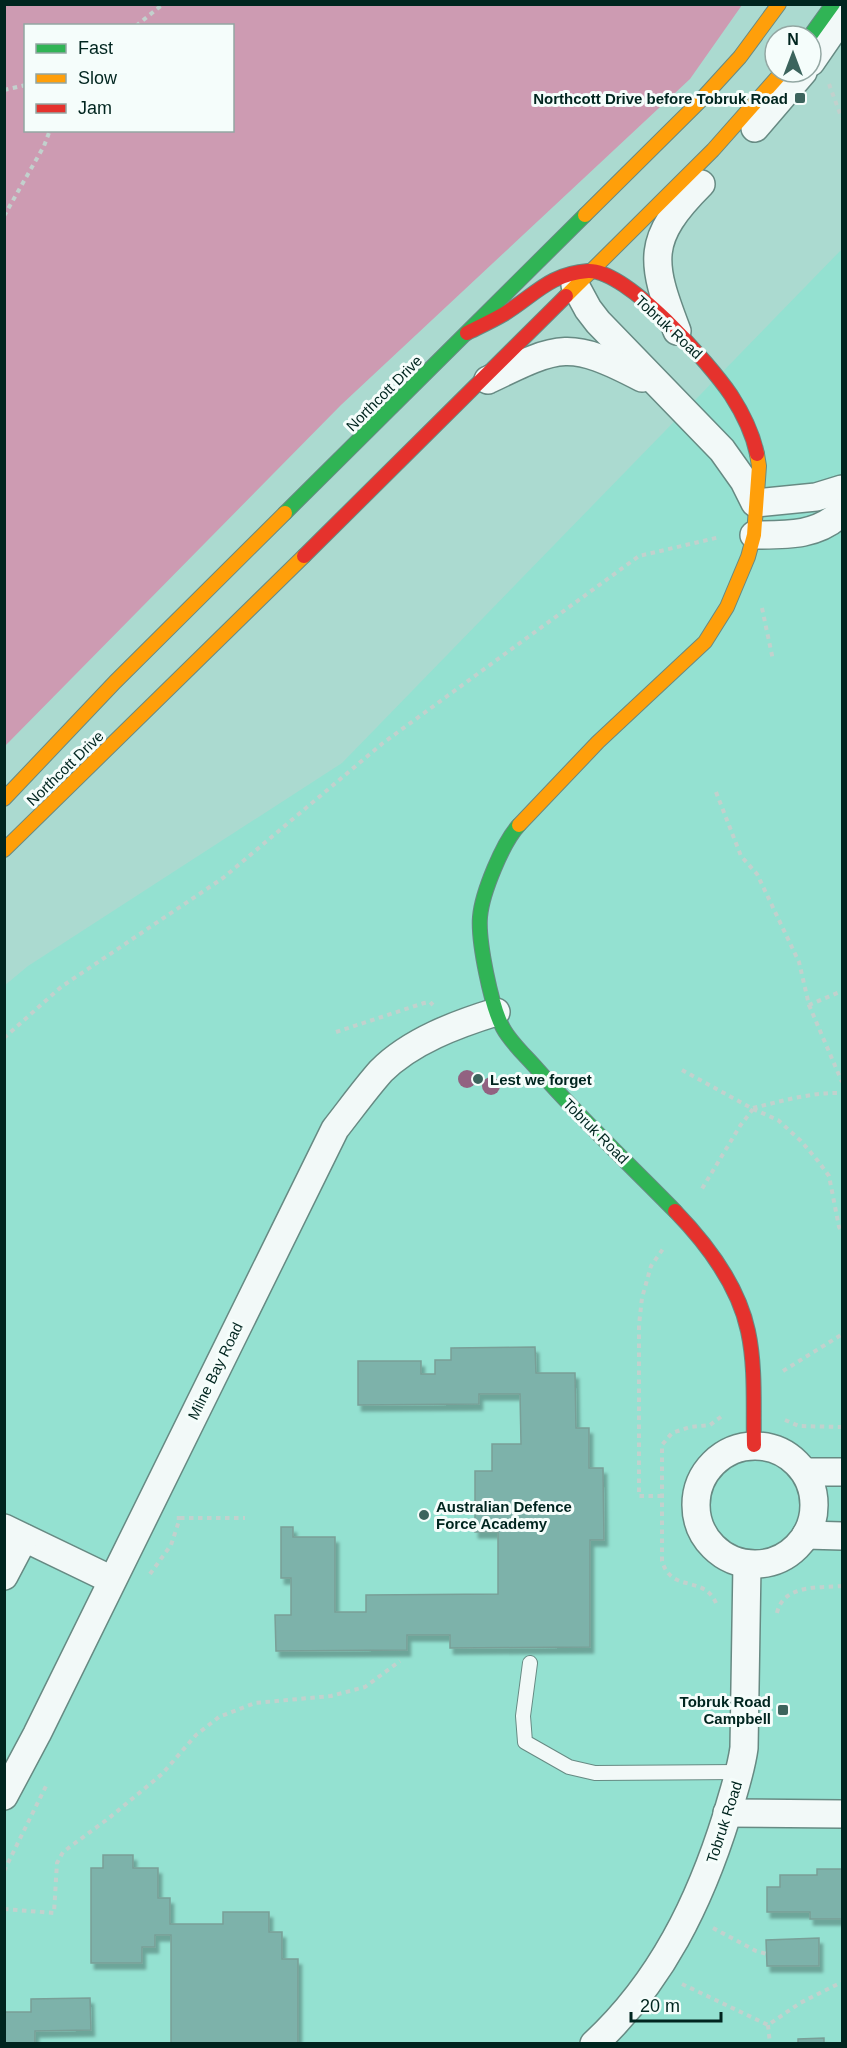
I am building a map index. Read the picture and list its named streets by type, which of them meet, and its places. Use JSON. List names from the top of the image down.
{
  "streets": {
    "street": ["Tobruk Road", "Northcott Drive", "Milne Bay Road"]
  },
  "crossings": [
    ["Tobruk Road", "Northcott Drive"],
    ["Tobruk Road", "Milne Bay Road"]
  ],
  "places": {
    "transit": ["Northcott Drive before Tobruk Road", "Tobruk Road Campbell"],
    "other": ["Lest we forget", "Australian Defence Force Academy"]
  },
  "legend": ["Fast", "Slow", "Jam"],
  "scale_bar": "20 m",
  "north": "top"
}
